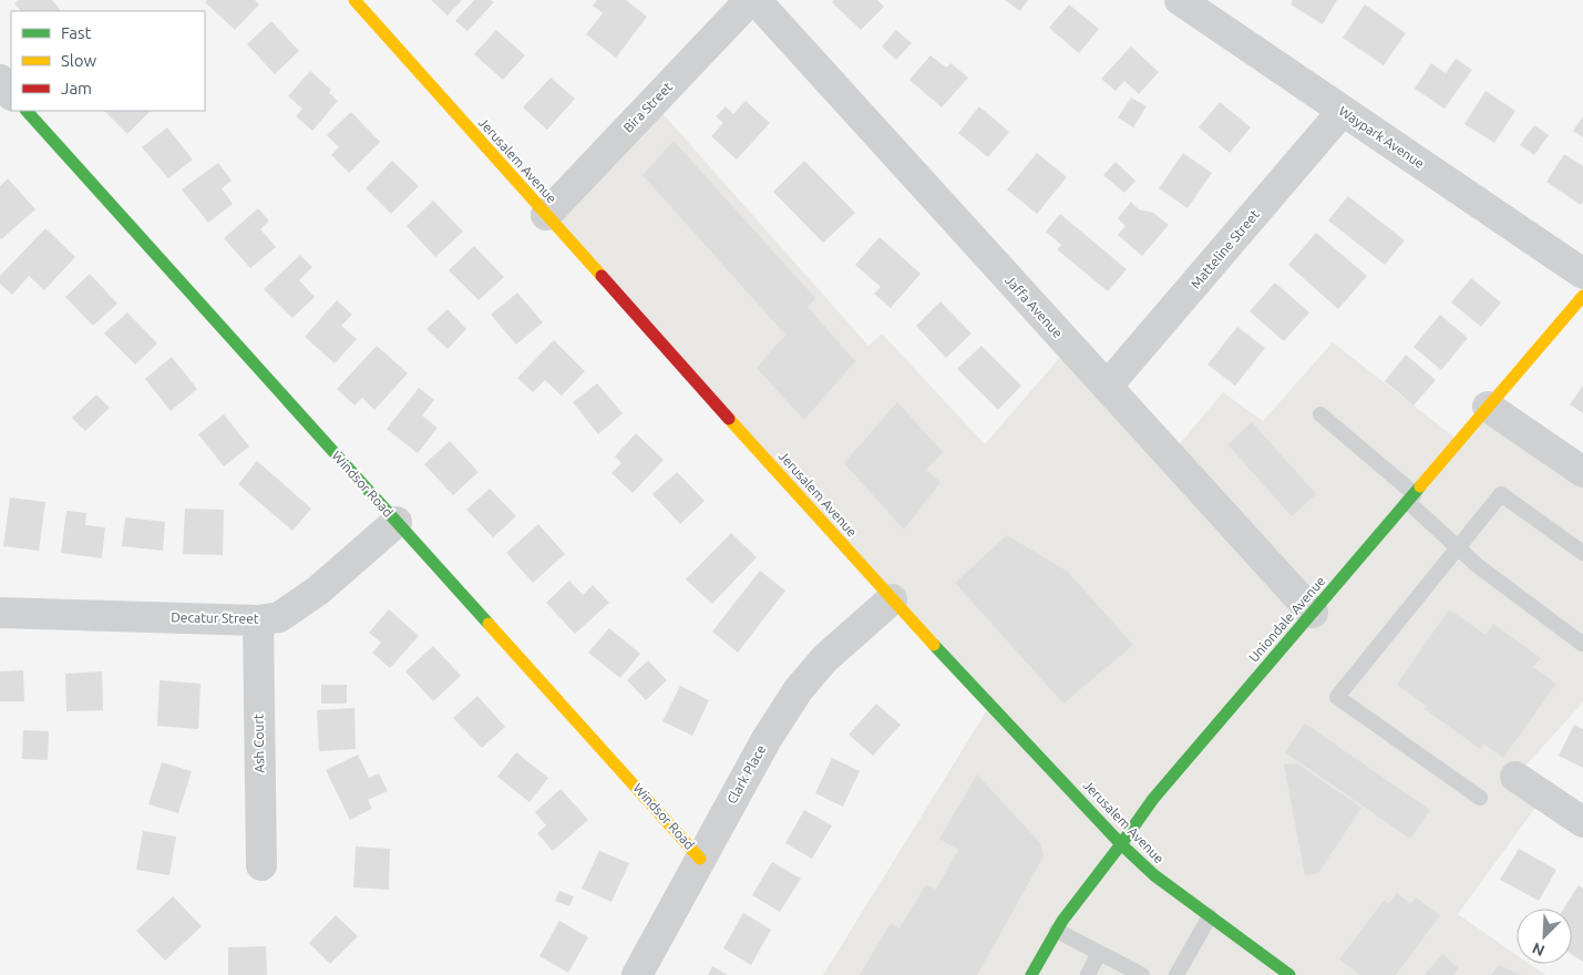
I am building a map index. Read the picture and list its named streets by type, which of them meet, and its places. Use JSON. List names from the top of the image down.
{
  "streets": {
    "main road": ["Jerusalem Avenue", "Windsor Road", "Uniondale Avenue"],
    "street": [
      "Bira Street",
      "Waypark Avenue",
      "Matteline Street",
      "Jaffa Avenue",
      "Decatur Street",
      "Ash Court",
      "Clark Place"
    ]
  },
  "crossings": [
    ["Bira Street", "Jerusalem Avenue"],
    ["Waypark Avenue", "Matteline Street"],
    ["Jerusalem Avenue", "Uniondale Avenue"],
    ["Jerusalem Avenue", "Clark Place"],
    ["Matteline Street", "Jaffa Avenue"],
    ["Jaffa Avenue", "Uniondale Avenue"],
    ["Windsor Road", "Decatur Street"],
    ["Windsor Road", "Clark Place"],
    ["Decatur Street", "Ash Court"]
  ],
  "legend": ["Fast", "Slow", "Jam"],
  "north": "bottom left"
}
